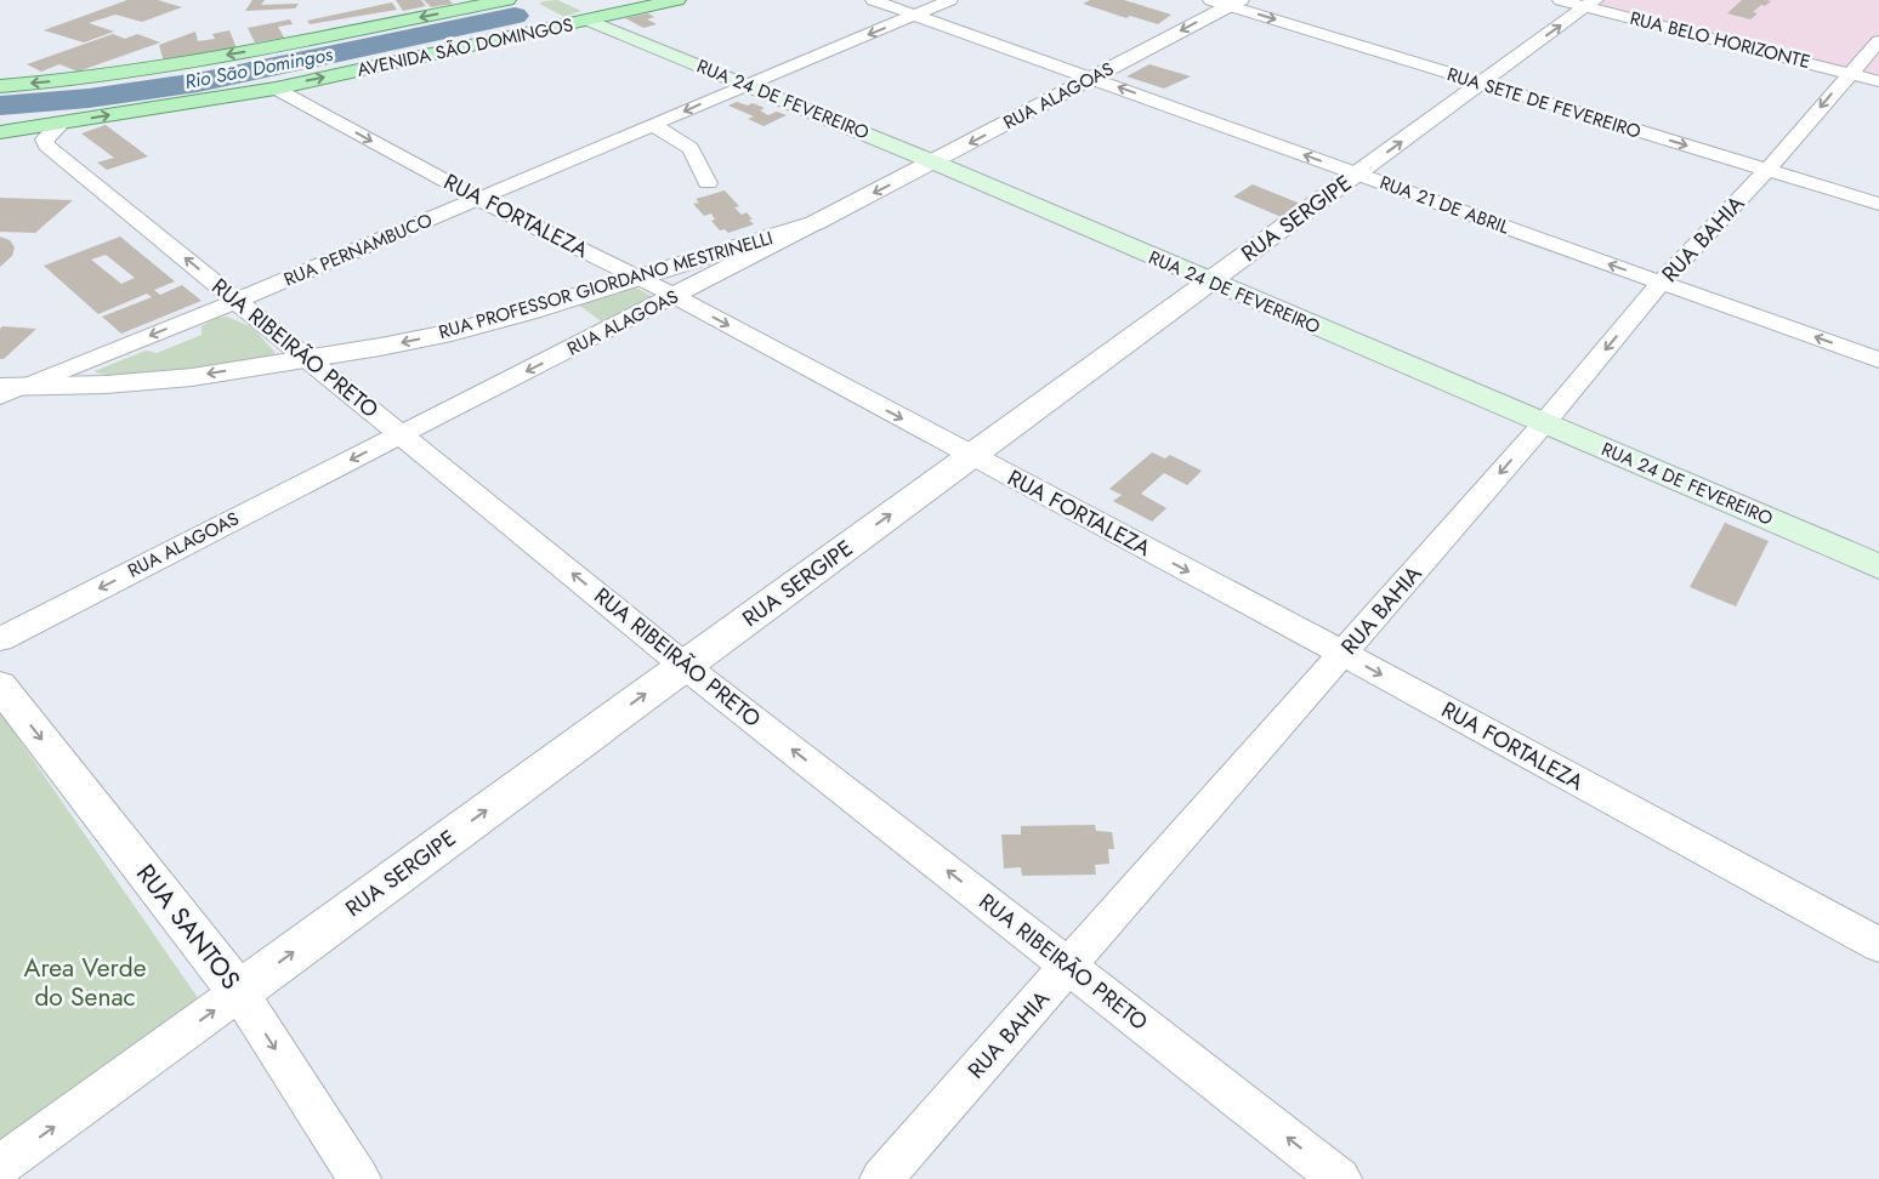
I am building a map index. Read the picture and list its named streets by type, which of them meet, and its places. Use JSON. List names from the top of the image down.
{
  "streets": {
    "main road": ["AVENIDA SÃO DOMINGOS", "RUA 24 DE FEVEREIRO"],
    "street": [
      "RUA BELO HORIZONTE",
      "RUA ALAGOAS",
      "RUA SETE DE FEVEREIRO",
      "RUA 21 DE ABRIL",
      "RUA FORTALEZA",
      "RUA SERGIPE",
      "RUA BAHIA",
      "RUA PERNAMBUCO",
      "RUA PROFESSOR GIORDANO MESTRINELLI",
      "RUA RIBEIRÃO PRETO",
      "RUA SANTOS"
    ]
  },
  "crossings": [
    ["RUA BELO HORIZONTE", "RUA SERGIPE"],
    ["RUA BELO HORIZONTE", "RUA BAHIA"],
    ["AVENIDA SÃO DOMINGOS", "RUA 24 DE FEVEREIRO"],
    ["AVENIDA SÃO DOMINGOS", "RUA FORTALEZA"],
    ["AVENIDA SÃO DOMINGOS", "RUA RIBEIRÃO PRETO"],
    ["RUA ALAGOAS", "RUA 24 DE FEVEREIRO"],
    ["RUA ALAGOAS", "RUA SETE DE FEVEREIRO"],
    ["RUA ALAGOAS", "RUA 21 DE ABRIL"],
    ["RUA ALAGOAS", "RUA FORTALEZA"],
    ["RUA ALAGOAS", "RUA PROFESSOR GIORDANO MESTRINELLI"],
    ["RUA ALAGOAS", "RUA RIBEIRÃO PRETO"],
    ["RUA 24 DE FEVEREIRO", "RUA SERGIPE"],
    ["RUA 24 DE FEVEREIRO", "RUA BAHIA"],
    ["RUA 24 DE FEVEREIRO", "RUA PERNAMBUCO"],
    ["RUA SETE DE FEVEREIRO", "RUA SERGIPE"],
    ["RUA SETE DE FEVEREIRO", "RUA BAHIA"],
    ["RUA 21 DE ABRIL", "RUA SERGIPE"],
    ["RUA 21 DE ABRIL", "RUA BAHIA"],
    ["RUA 21 DE ABRIL", "RUA PERNAMBUCO"],
    ["RUA FORTALEZA", "RUA SERGIPE"],
    ["RUA FORTALEZA", "RUA BAHIA"],
    ["RUA FORTALEZA", "RUA PERNAMBUCO"],
    ["RUA FORTALEZA", "RUA PROFESSOR GIORDANO MESTRINELLI"],
    ["RUA SERGIPE", "RUA RIBEIRÃO PRETO"],
    ["RUA SERGIPE", "RUA SANTOS"],
    ["RUA BAHIA", "RUA RIBEIRÃO PRETO"],
    ["RUA PERNAMBUCO", "RUA PROFESSOR GIORDANO MESTRINELLI"],
    ["RUA PERNAMBUCO", "RUA RIBEIRÃO PRETO"],
    ["RUA PROFESSOR GIORDANO MESTRINELLI", "RUA RIBEIRÃO PRETO"]
  ],
  "one_way": [
    "RUA ALAGOAS",
    "RUA SETE DE FEVEREIRO",
    "RUA 21 DE ABRIL",
    "RUA FORTALEZA",
    "RUA SERGIPE",
    "RUA BAHIA",
    "RUA PERNAMBUCO",
    "RUA PROFESSOR GIORDANO MESTRINELLI",
    "RUA RIBEIRÃO PRETO",
    "RUA SANTOS"
  ],
  "water": ["Rio São Domingos"],
  "parks": ["Area Verde do Senac"]
}
